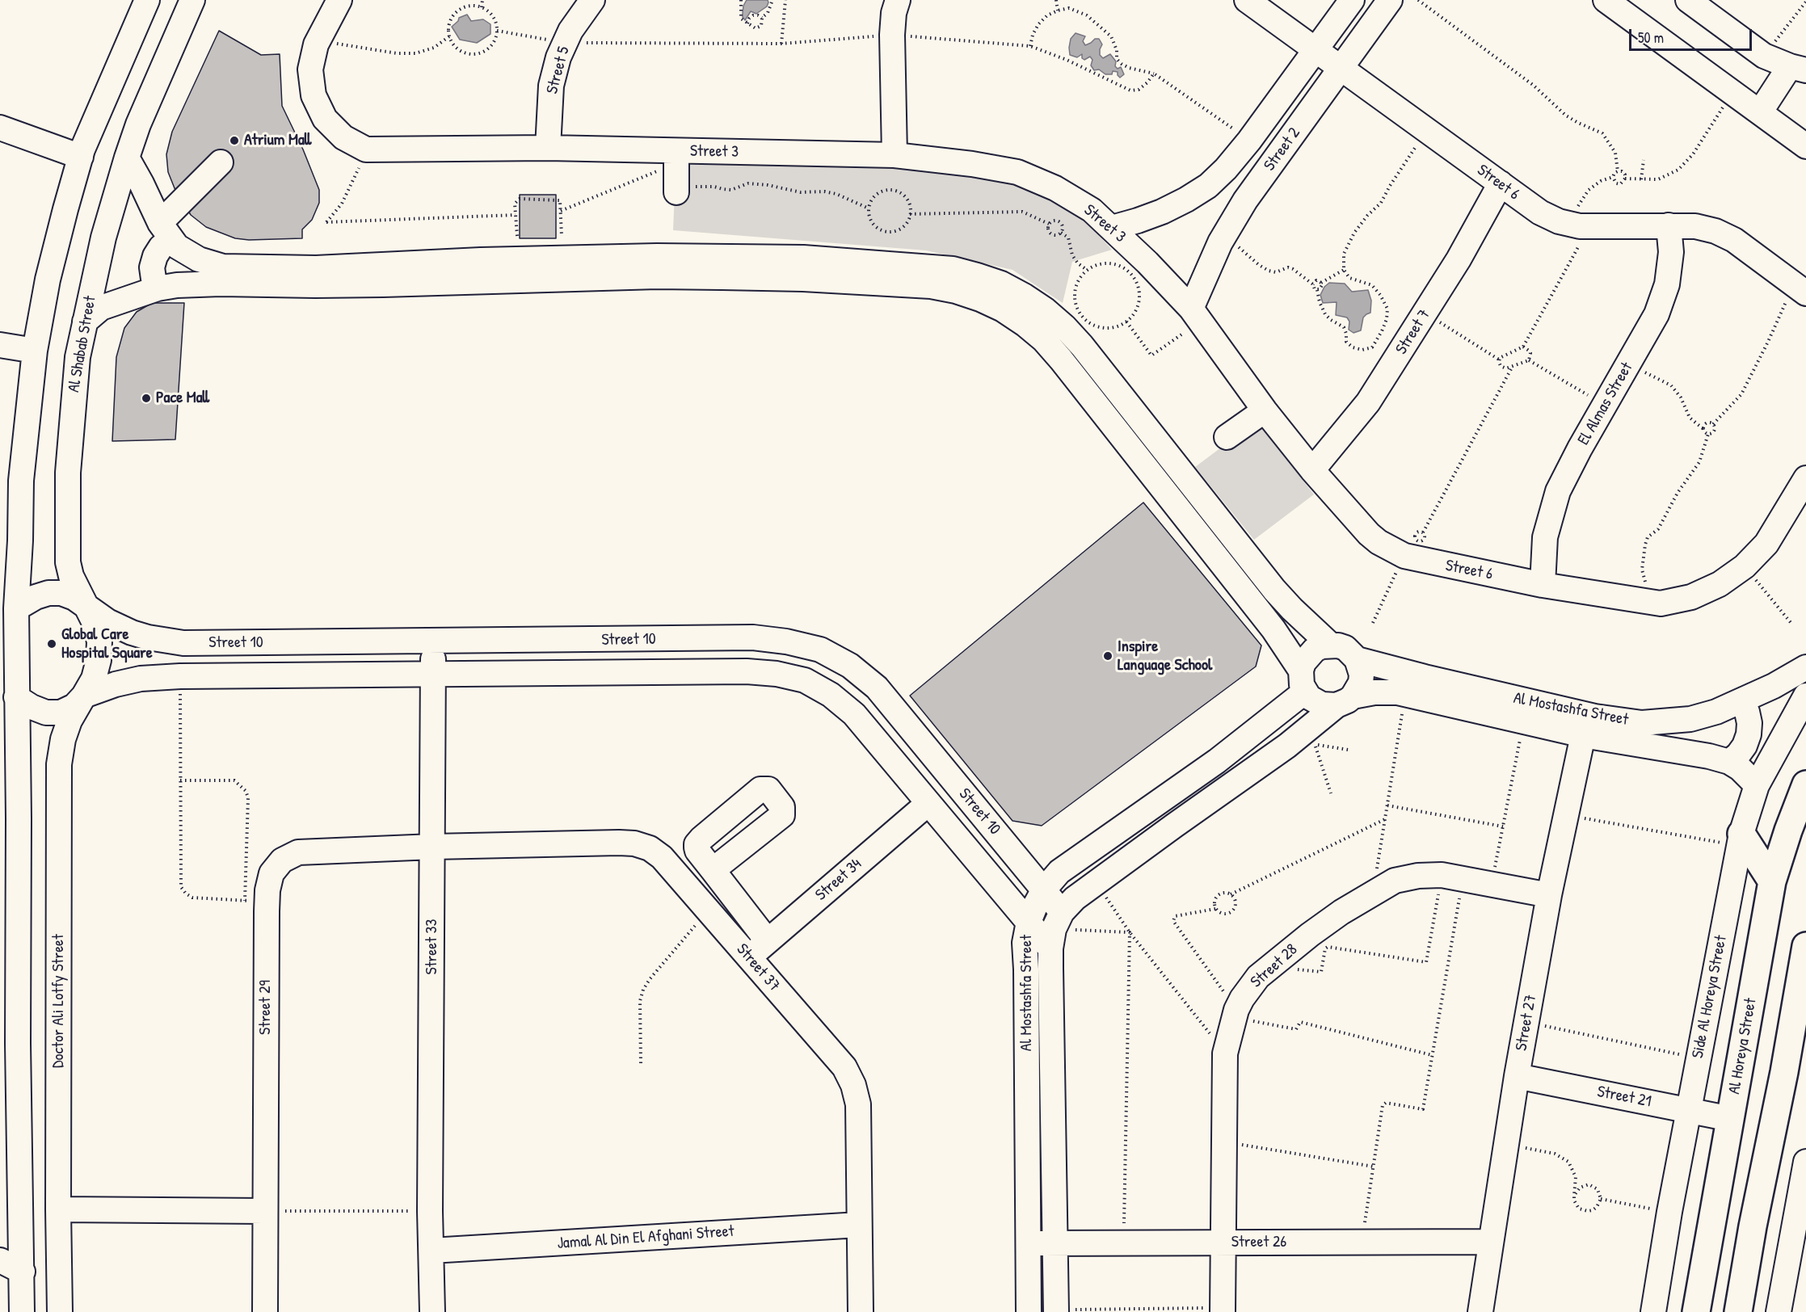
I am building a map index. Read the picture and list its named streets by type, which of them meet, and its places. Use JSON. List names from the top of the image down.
{
  "streets": {
    "main road": ["Al Horeya Street"],
    "street": [
      "Street 5",
      "Street 2",
      "Street 3",
      "Street 6",
      "Street 7",
      "Al Shabab Street",
      "El Almas Street",
      "Street 10",
      "Al Mostashfa Street",
      "Street 34",
      "Street 33",
      "Street 28",
      "Street 37",
      "Side Al Horeya Street",
      "Doctor Ali Lotfy Street",
      "Street 29",
      "Street 27",
      "Street 21",
      "Jamal Al Din El Afghani Street",
      "Street 26"
    ]
  },
  "crossings": [
    ["Street 5", "Street 3"],
    ["Street 2", "Street 3"],
    ["Street 2", "Street 6"],
    ["Street 3", "Street 6"],
    ["Street 6", "Street 7"],
    ["Street 6", "El Almas Street"],
    ["Al Shabab Street", "Street 10"],
    ["Al Shabab Street", "Doctor Ali Lotfy Street"],
    ["Street 10", "Al Mostashfa Street"],
    ["Street 10", "Street 34"],
    ["Street 10", "Street 33"],
    ["Street 10", "Doctor Ali Lotfy Street"],
    ["Al Mostashfa Street", "Side Al Horeya Street"],
    ["Al Mostashfa Street", "Street 27"],
    ["Al Mostashfa Street", "Street 26"],
    ["Street 34", "Street 37"],
    ["Street 33", "Street 37"],
    ["Street 33", "Street 29"],
    ["Street 33", "Jamal Al Din El Afghani Street"],
    ["Street 28", "Street 27"],
    ["Street 28", "Street 26"],
    ["Street 37", "Street 29"],
    ["Street 37", "Jamal Al Din El Afghani Street"],
    ["Side Al Horeya Street", "Street 21"],
    ["Street 27", "Street 21"],
    ["Street 27", "Street 26"],
    ["Al Horeya Street", "Street 21"]
  ],
  "places": [
    "Atrium Mall",
    "Pace Mall",
    "Global Care Hospital Square",
    "Inspire Language School"
  ],
  "scale_bar": "50 m"
}
